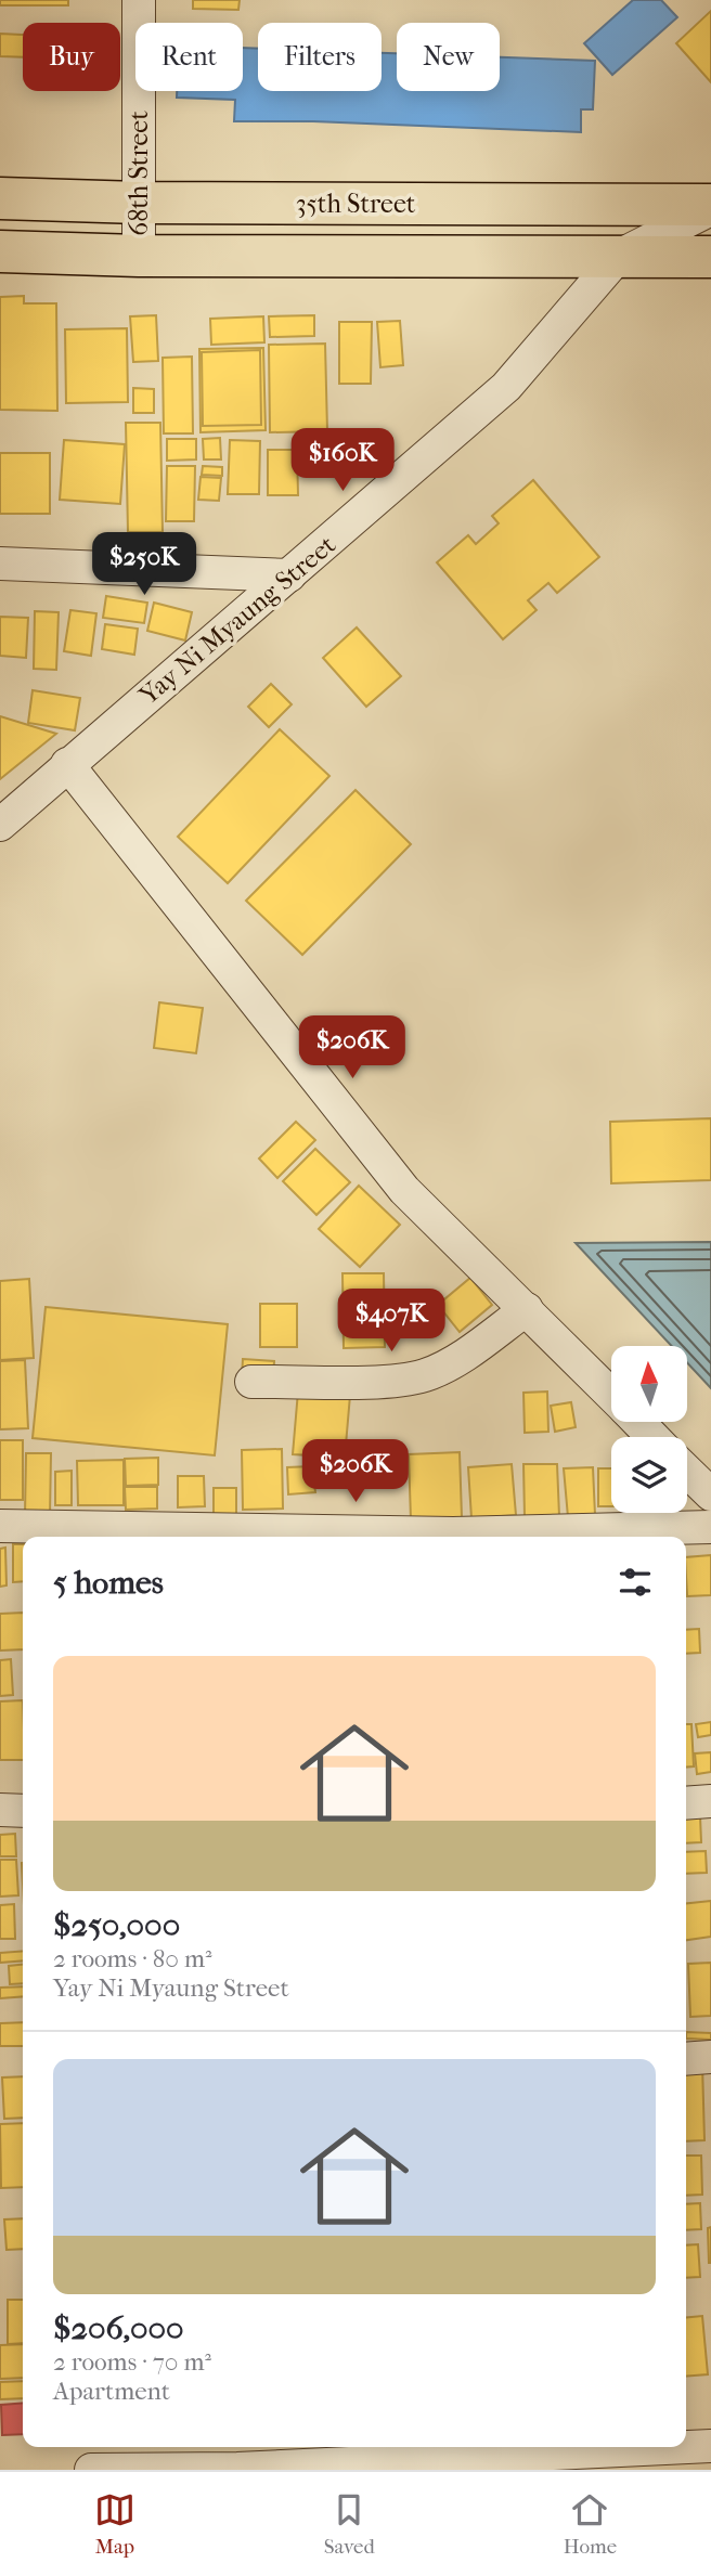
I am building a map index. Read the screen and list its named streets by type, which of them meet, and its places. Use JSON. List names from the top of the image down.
{
  "streets": {
    "main road": ["35th Street"],
    "street": ["68th Street", "Yay Ni Myaung Street"]
  },
  "crossings": [
    ["68th Street", "35th Street"],
    ["35th Street", "Yay Ni Myaung Street"]
  ],
  "north": "top",
  "page": {
    "chip": [
      "Buy",
      "Rent",
      "Filters",
      "New"
    ],
    "price": [
      "$160K",
      "$250K",
      "$206K",
      "$407K",
      "$206K"
    ],
    "heading": "5 homes",
    "list": [
      {
        "name": "$250,000",
        "note": "2 rooms · 80 m² · Yay Ni Myaung Street"
      },
      {
        "name": "$206,000",
        "note": "2 rooms · 70 m² · Apartment"
      }
    ],
    "tabs": ["Map", "Saved", "Home"]
  }
}
